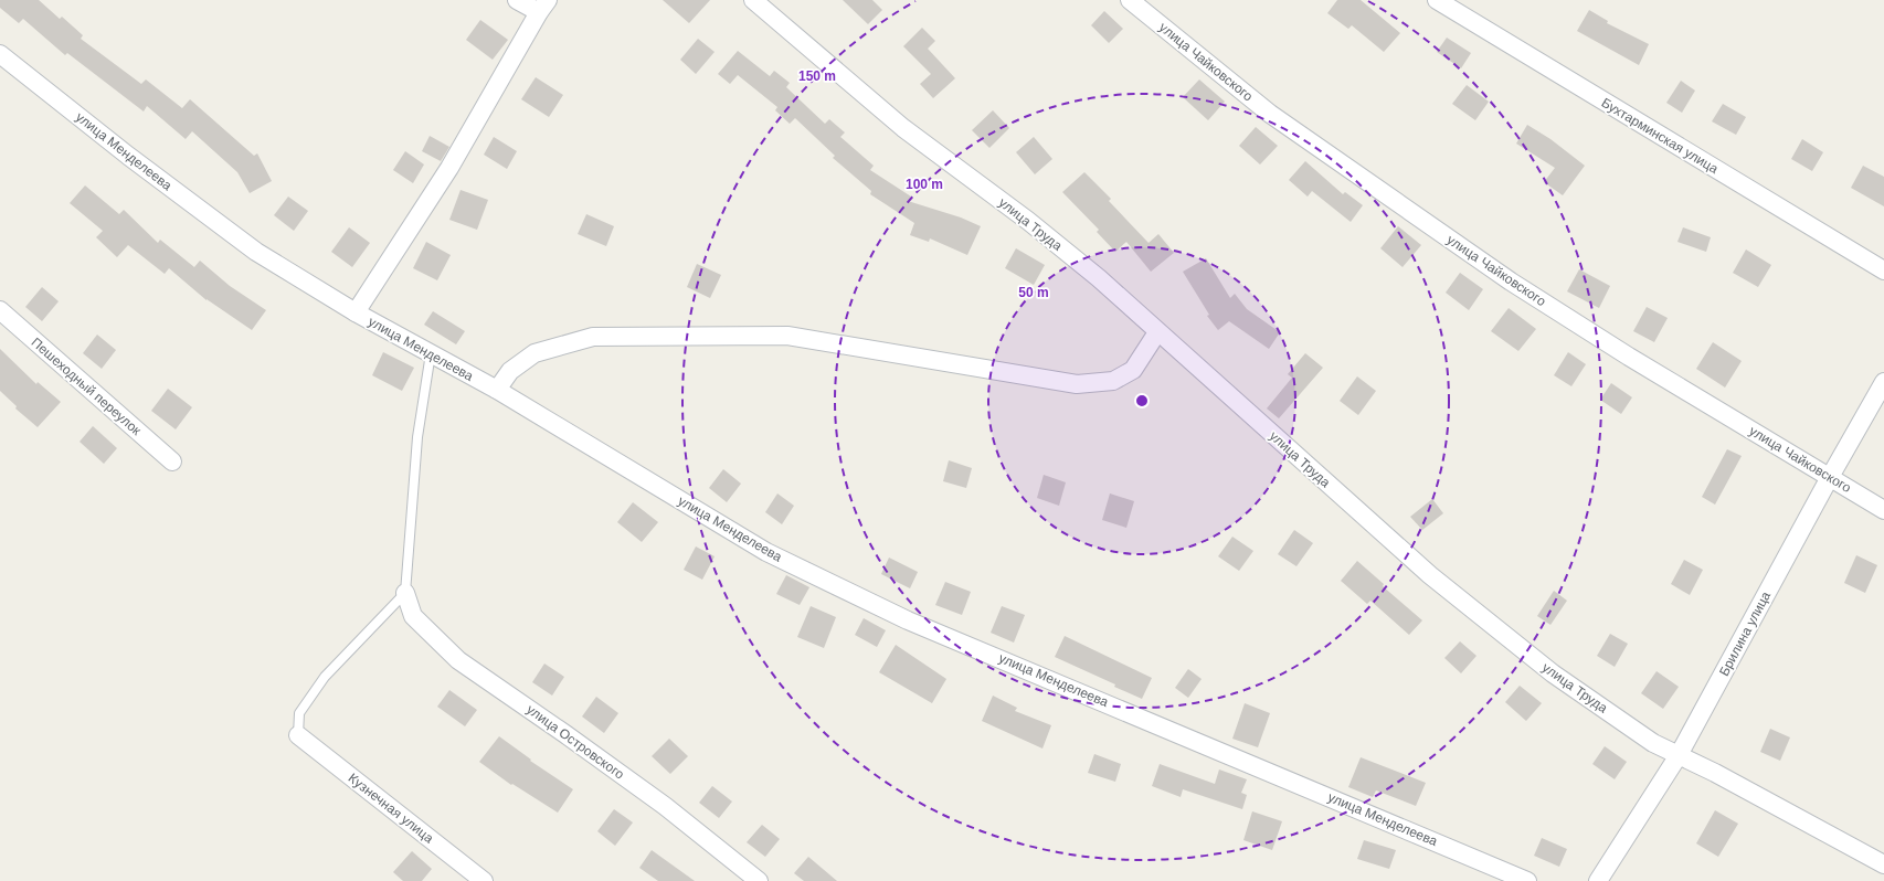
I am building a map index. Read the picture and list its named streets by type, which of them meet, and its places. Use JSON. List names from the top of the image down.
{
  "streets": {
    "street": [
      "улица Чайковского",
      "Бухтарминская улица",
      "улица Менделеева",
      "улица Труда",
      "Пешеходный переулок",
      "Брилина улица",
      "улица Островского",
      "Кузнечная улица"
    ]
  },
  "crossings": [
    ["улица Чайковского", "Брилина улица"],
    ["улица Труда", "Брилина улица"]
  ],
  "rings": ["150 m", "100 m", "50 m"]
}
